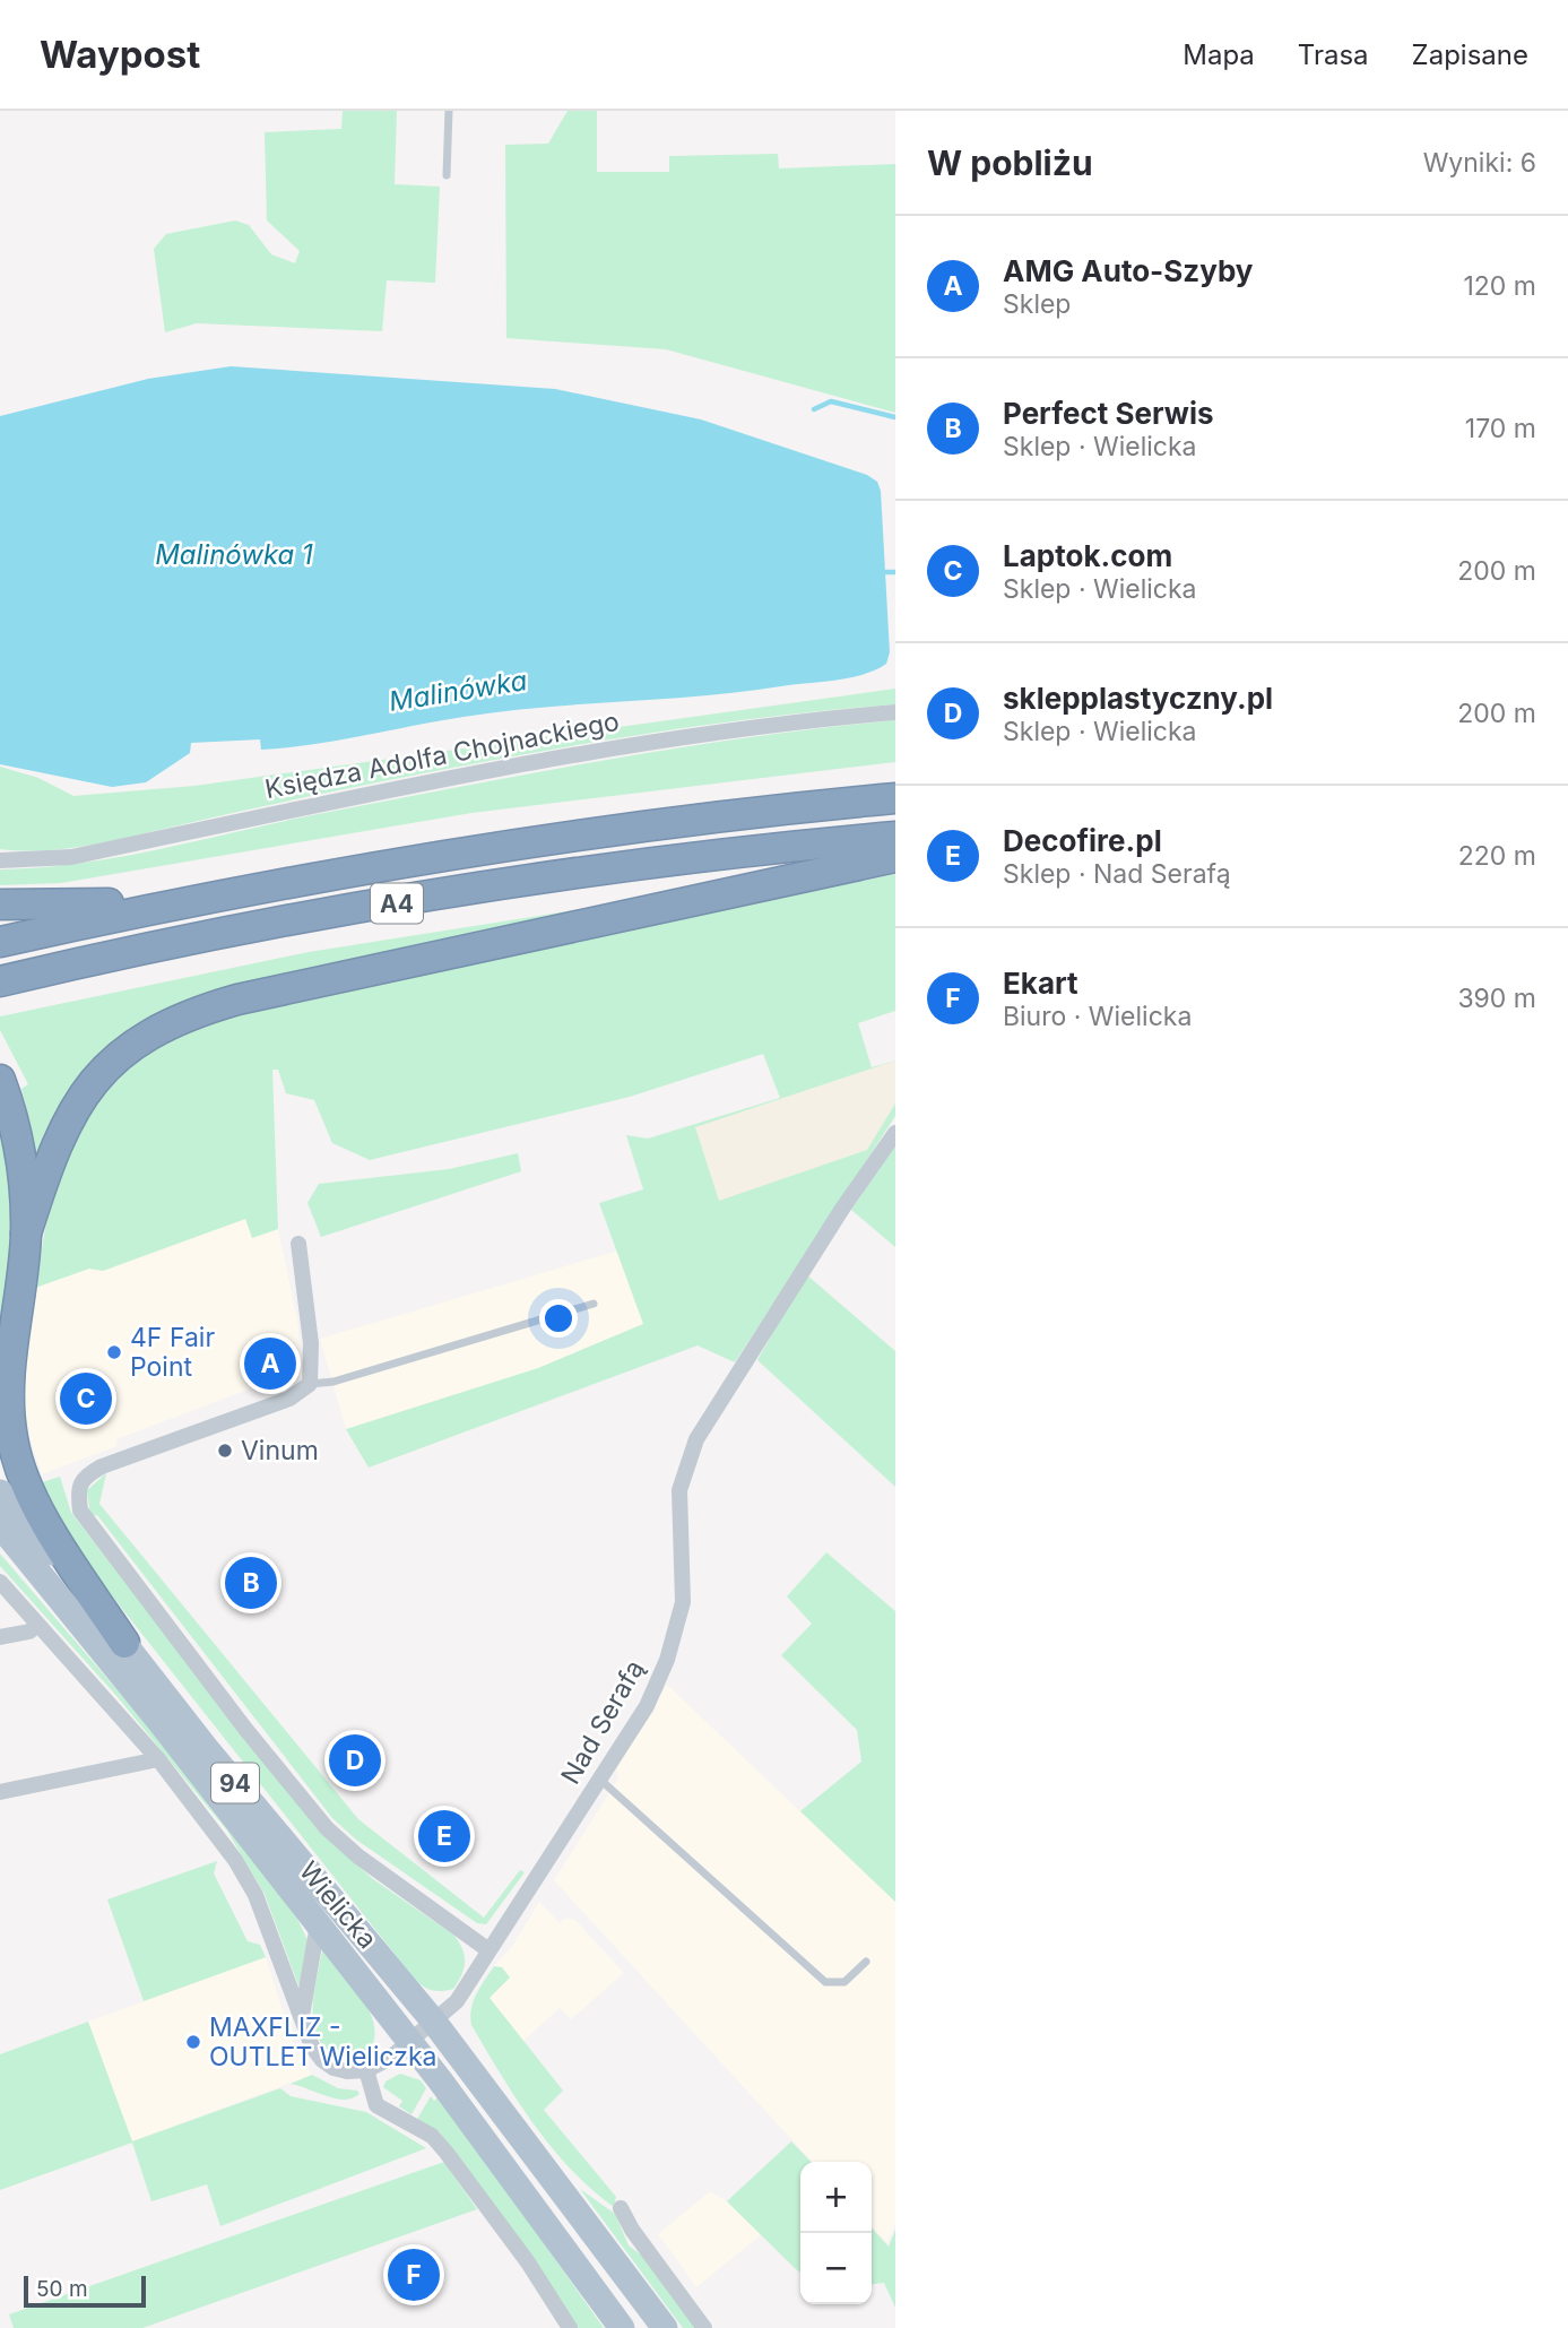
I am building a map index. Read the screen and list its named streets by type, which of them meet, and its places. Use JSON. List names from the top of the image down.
{
  "streets": {
    "highway": ["A4"],
    "main road": ["94", "Wielicka"],
    "street": ["Księdza Adolfa Chojnackiego", "Nad Serafą"]
  },
  "crossings": [
    ["Nad Serafą", "Wielicka"]
  ],
  "water": ["Malinówka 1", "Malinówka"],
  "places": ["4F Fair Point", "Vinum", "MAXFLIZ - OUTLET Wieliczka"],
  "scale_bar": "50 m",
  "page": {
    "header": "Waypost",
    "nav": ["Mapa", "Trasa", "Zapisane"],
    "heading": ["W pobliżu", "Wyniki: 6"],
    "list": [
      {
        "mark": "A",
        "name": "AMG Auto-Szyby",
        "note": "Sklep",
        "value": "120 m"
      },
      {
        "mark": "B",
        "name": "Perfect Serwis",
        "note": "Sklep · Wielicka",
        "value": "170 m"
      },
      {
        "mark": "C",
        "name": "Laptok.com",
        "note": "Sklep · Wielicka",
        "value": "200 m"
      },
      {
        "mark": "D",
        "name": "sklepplastyczny.pl",
        "note": "Sklep · Wielicka",
        "value": "200 m"
      },
      {
        "mark": "E",
        "name": "Decofire.pl",
        "note": "Sklep · Nad Serafą",
        "value": "220 m"
      },
      {
        "mark": "F",
        "name": "Ekart",
        "note": "Biuro · Wielicka",
        "value": "390 m"
      }
    ],
    "pins": [
      "A",
      "C",
      "B",
      "D",
      "E",
      "F"
    ],
    "map_buttons": ["+", "−"],
    "scale": "50 m"
  }
}
